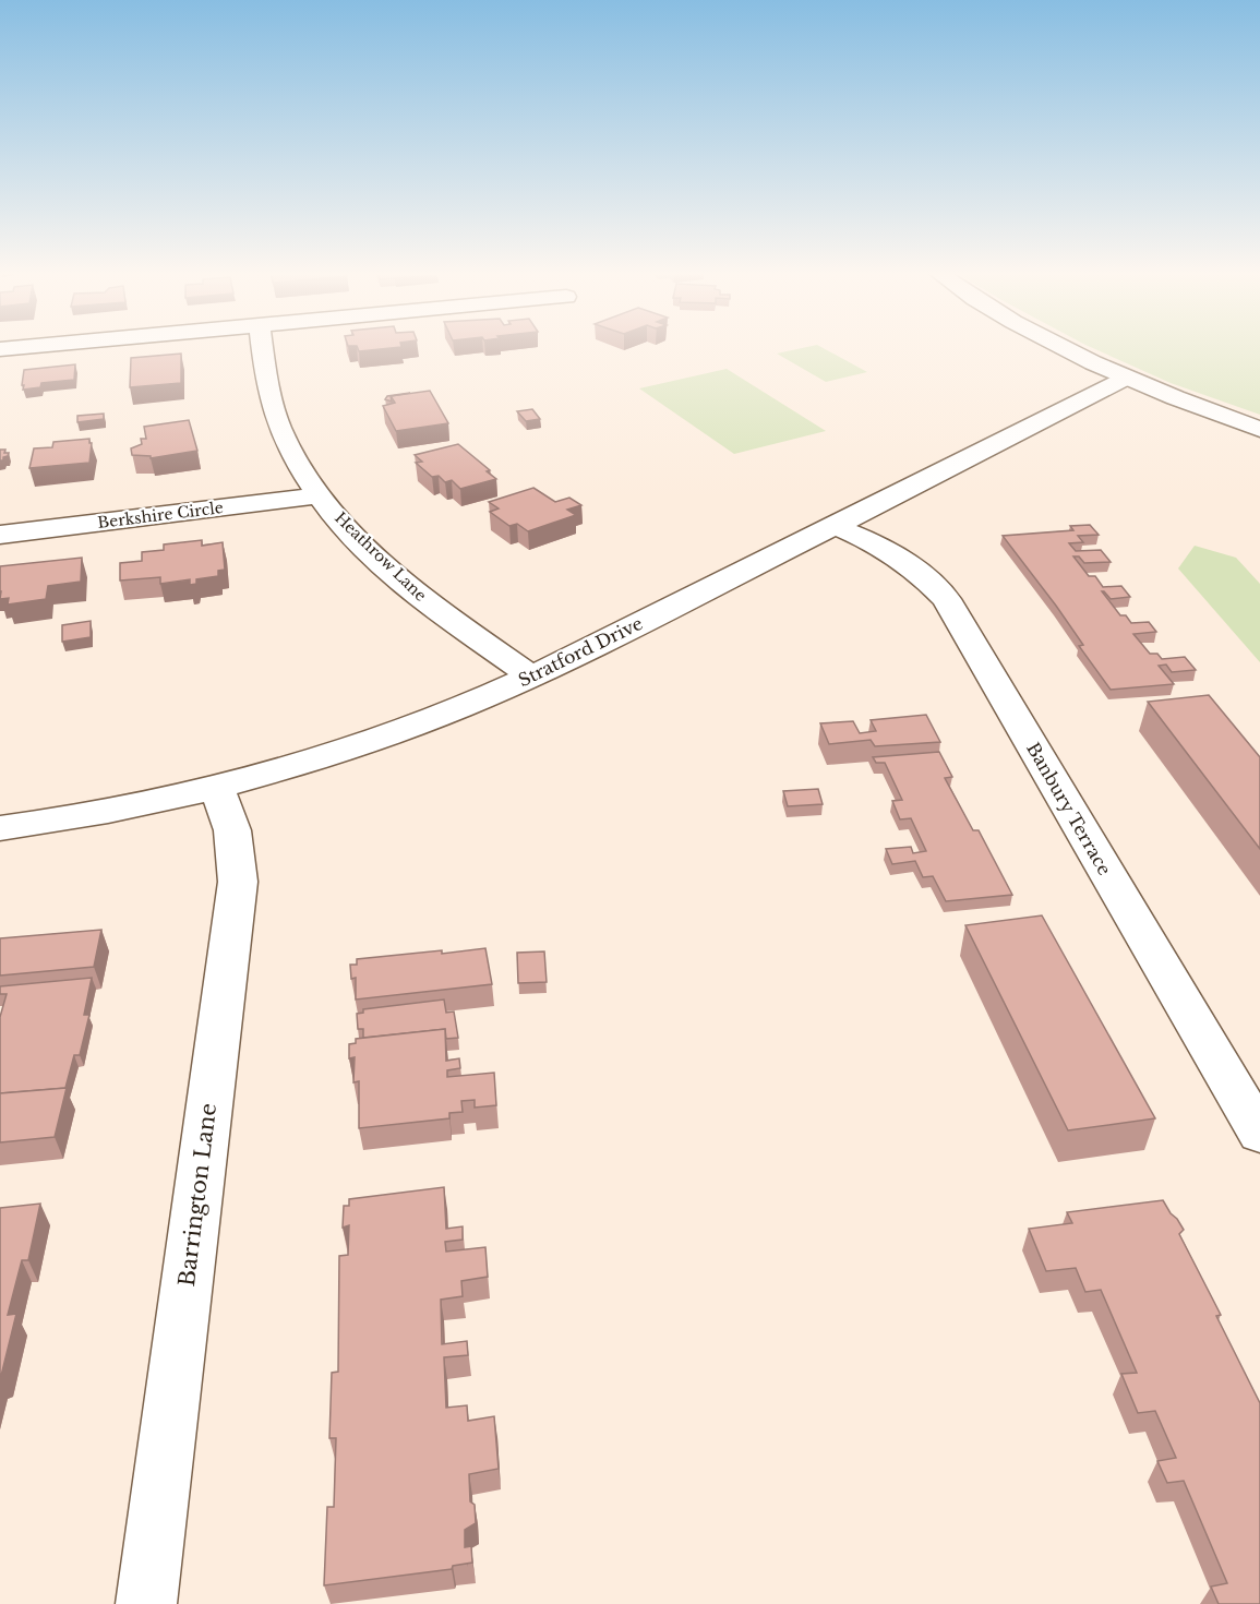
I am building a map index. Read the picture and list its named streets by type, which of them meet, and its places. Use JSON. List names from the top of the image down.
{
  "streets": {
    "street": [
      "Berkshire Circle",
      "Heathrow Lane",
      "Stratford Drive",
      "Banbury Terrace",
      "Barrington Lane"
    ]
  },
  "crossings": [
    ["Berkshire Circle", "Heathrow Lane"],
    ["Heathrow Lane", "Stratford Drive"],
    ["Stratford Drive", "Banbury Terrace"],
    ["Stratford Drive", "Barrington Lane"]
  ]
}
